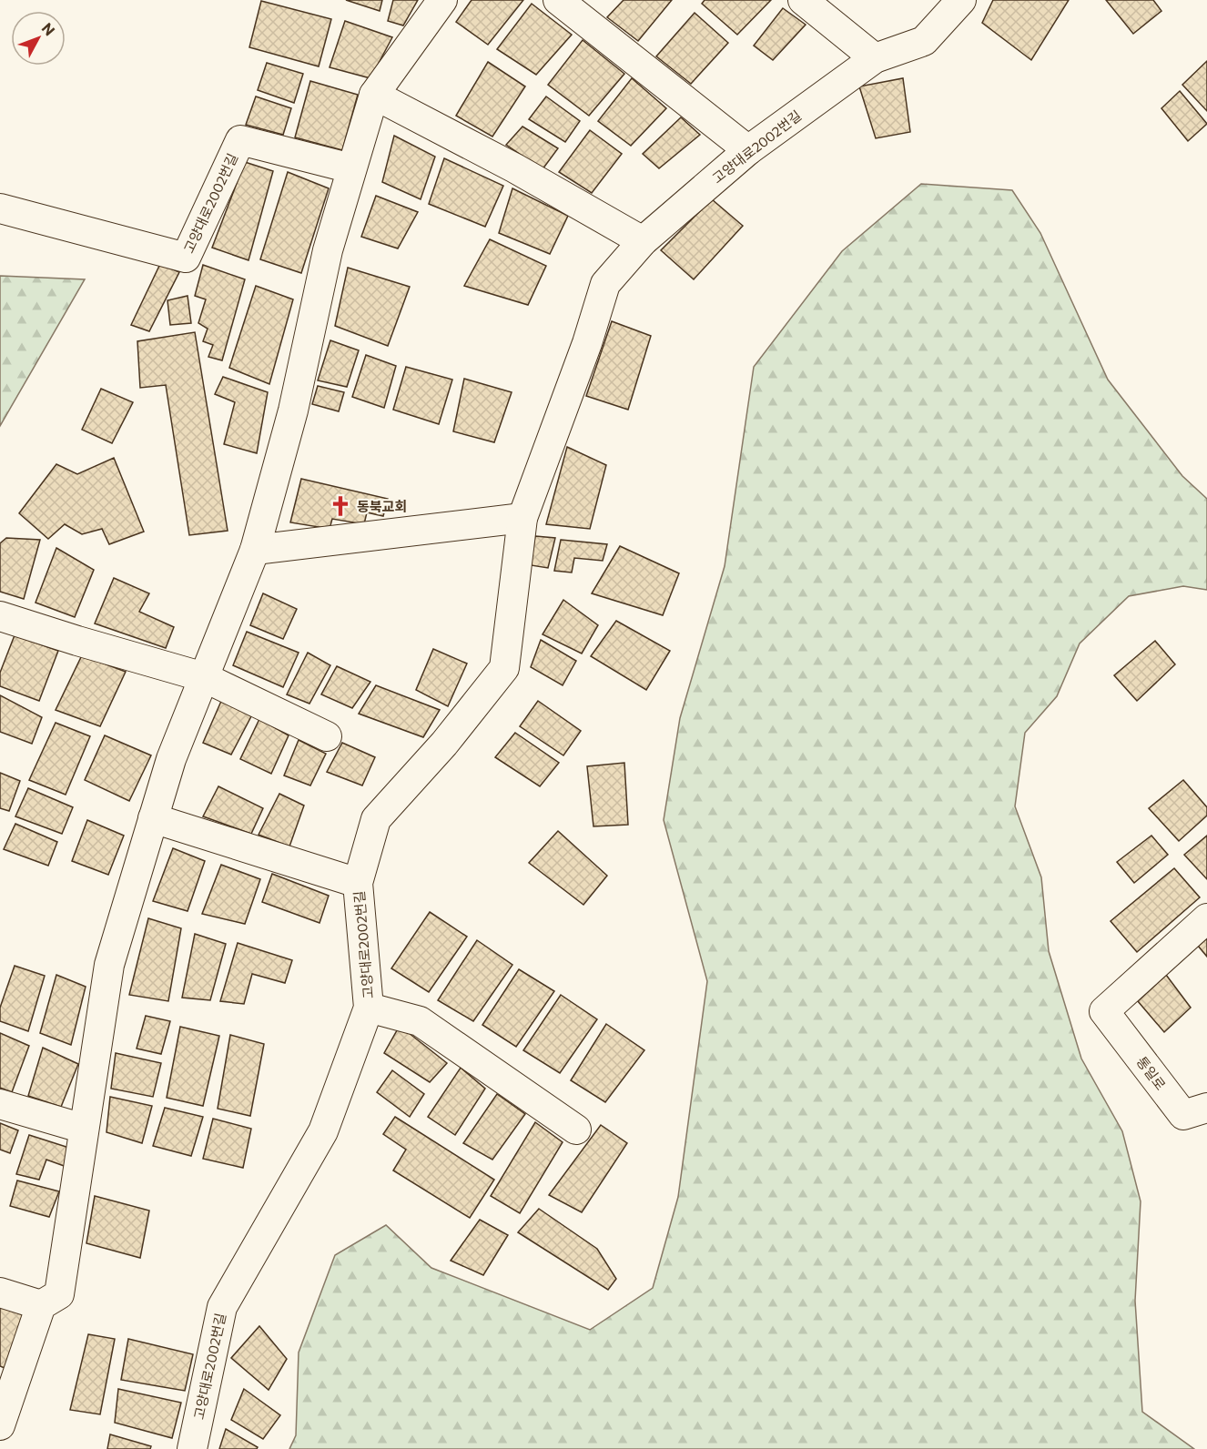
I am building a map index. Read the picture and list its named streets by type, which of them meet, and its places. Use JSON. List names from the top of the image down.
{
  "streets": {
    "street": ["고양대로2002번길", "통일로"]
  },
  "places": {
    "church": ["동북교회"]
  },
  "north": "top right"
}
